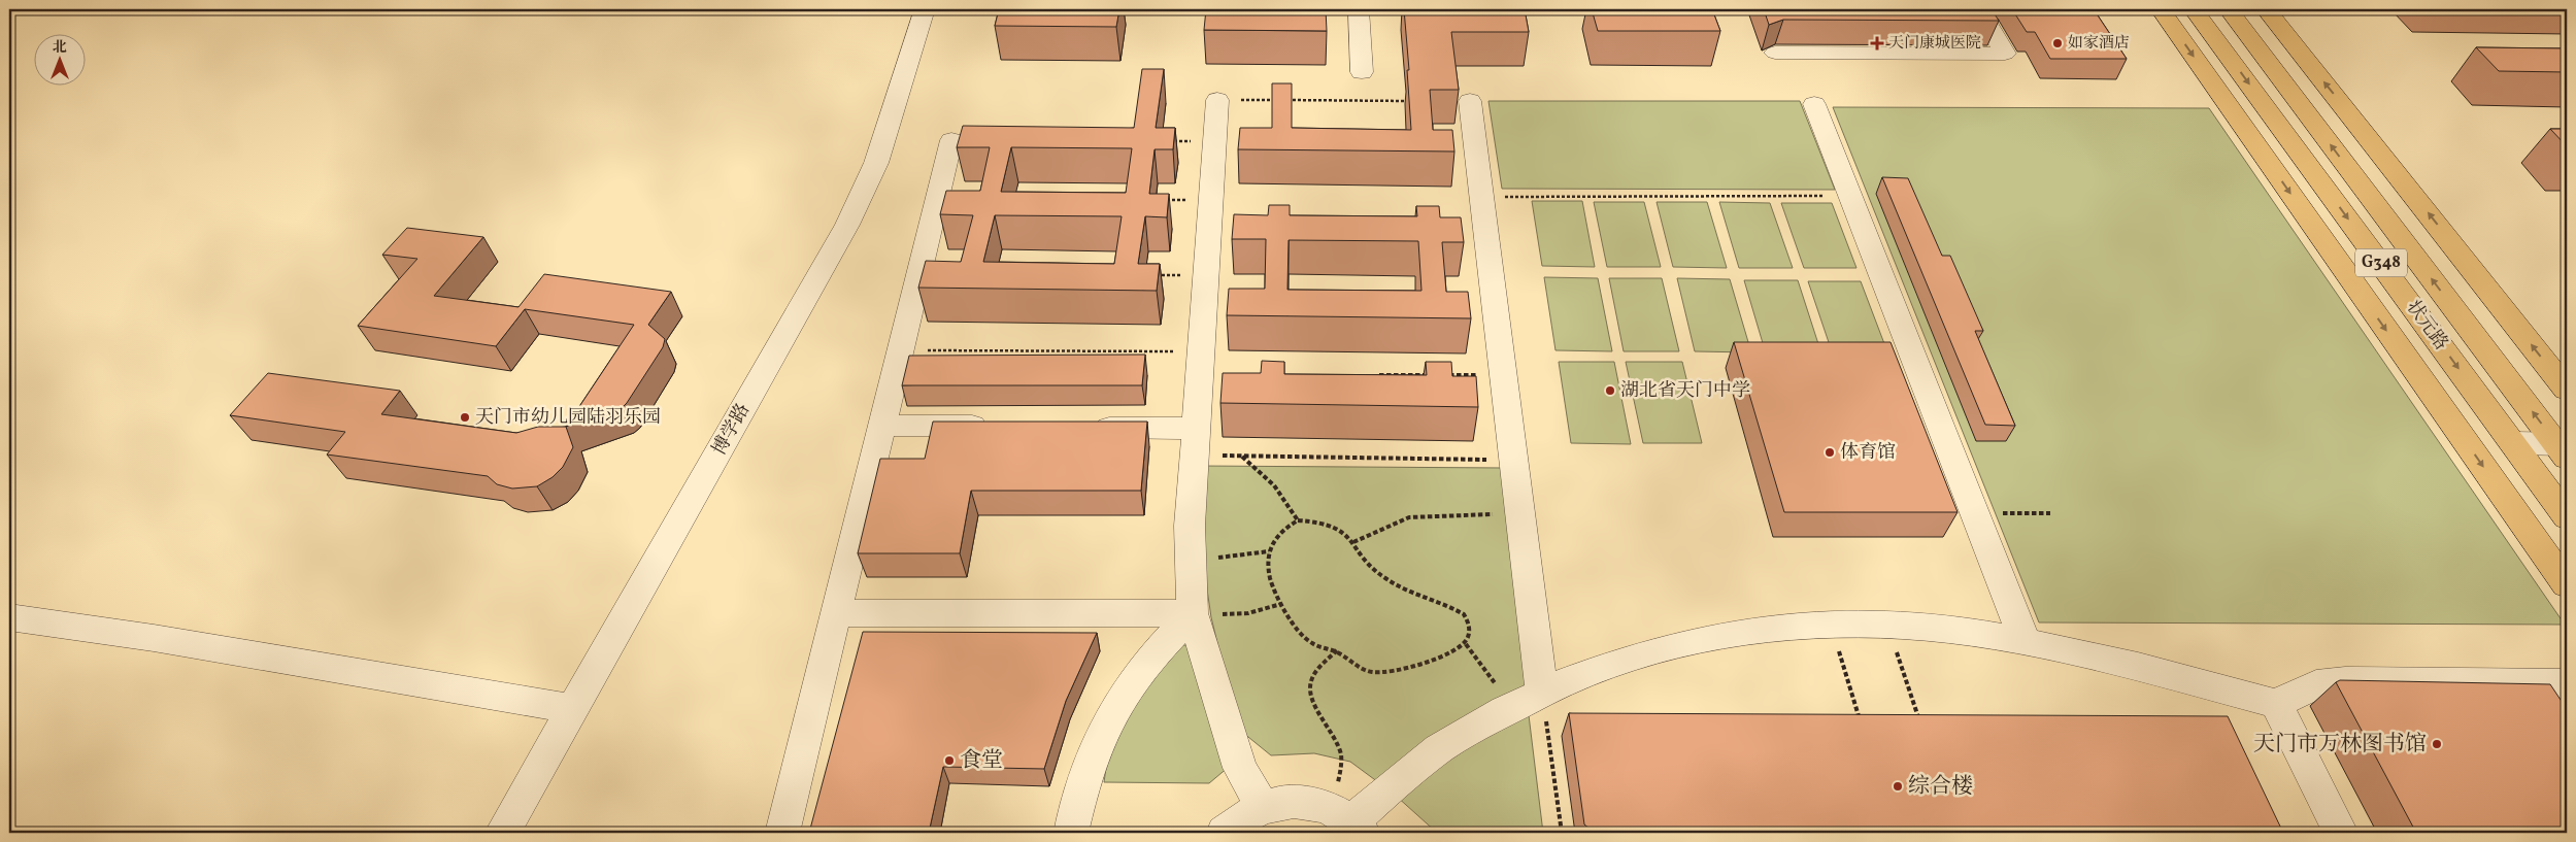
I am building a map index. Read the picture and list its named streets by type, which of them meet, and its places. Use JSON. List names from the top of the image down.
{
  "streets": {
    "highway": ["G348", "状元路"],
    "street": ["博学路"]
  },
  "places": {
    "health": ["天门康城医院"],
    "other": [
      "如家酒店",
      "湖北省天门中学",
      "天门市幼儿园陆羽乐园",
      "体育馆",
      "天门市万林图书馆",
      "食堂",
      "综合楼"
    ]
  },
  "north": "top"
}
